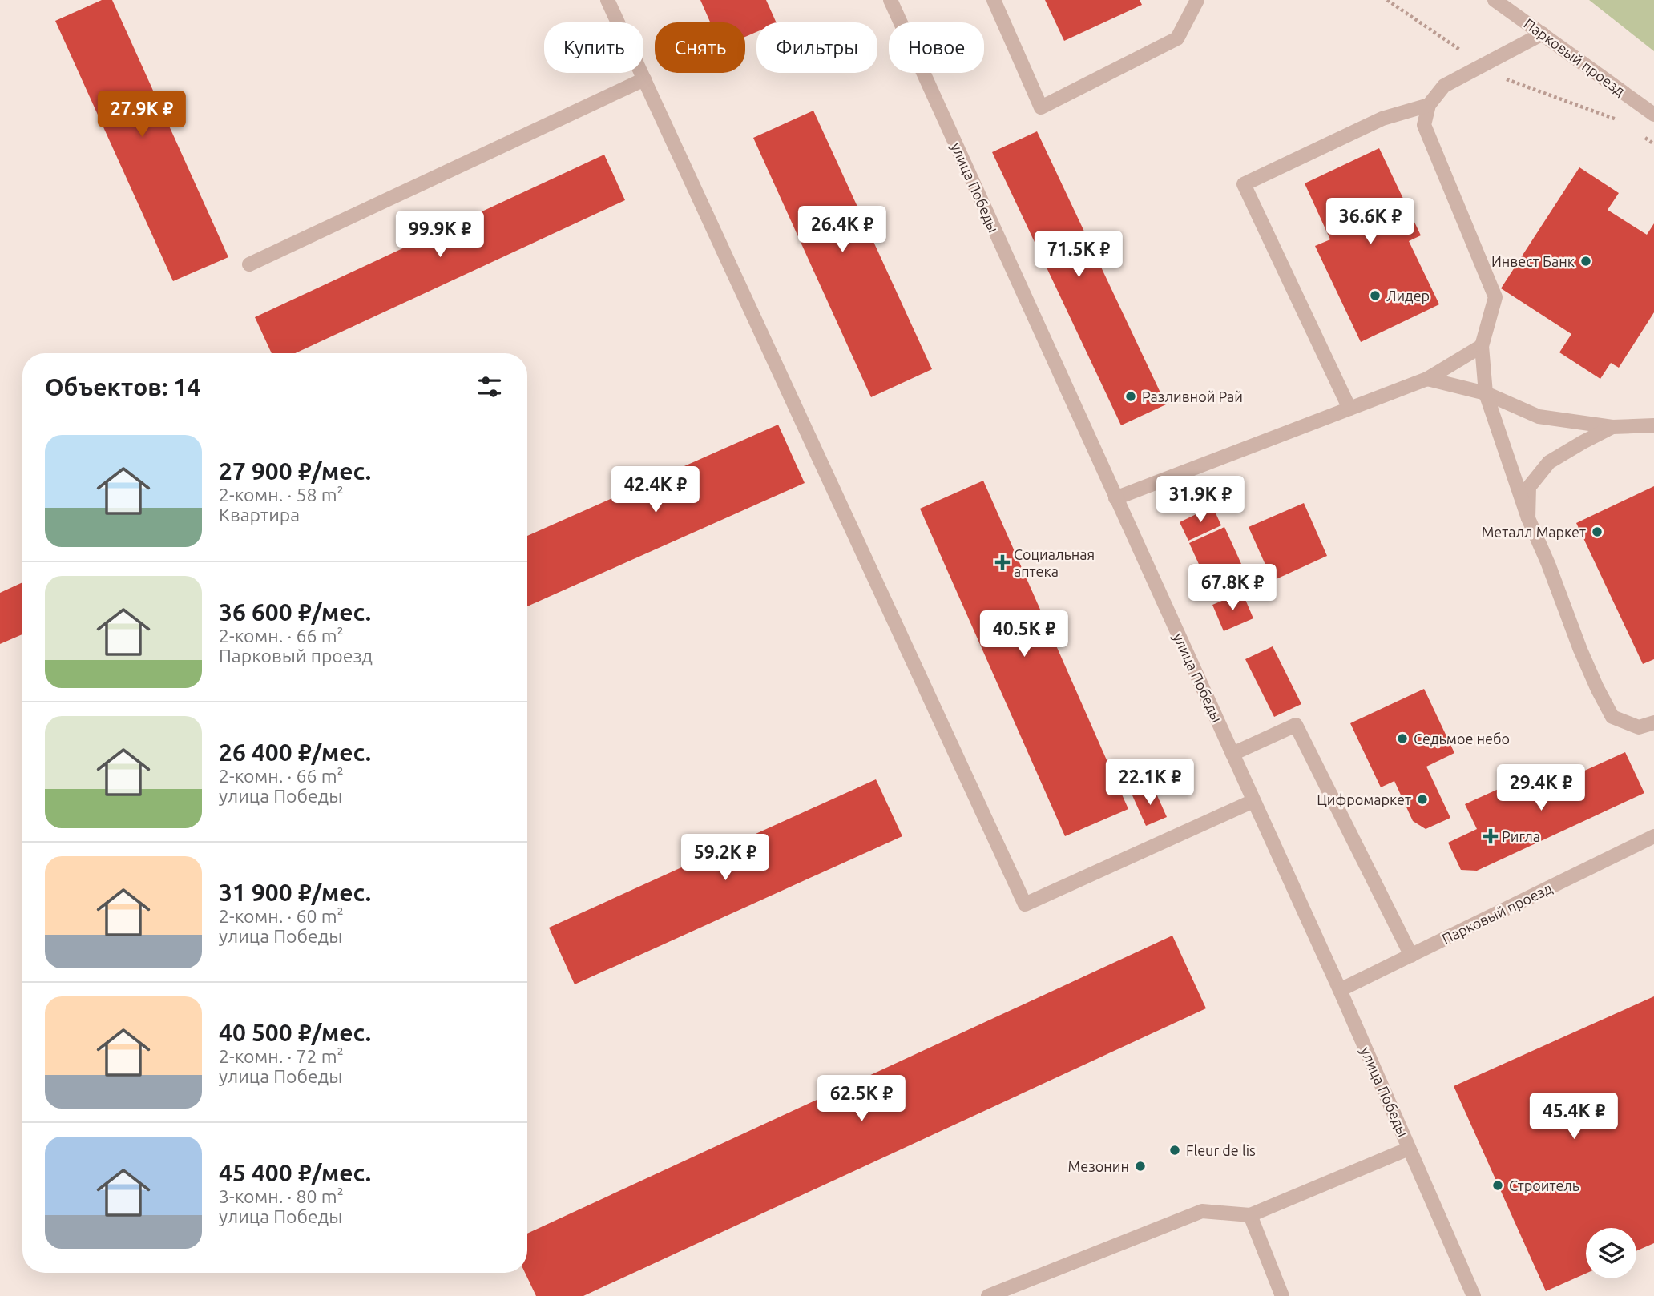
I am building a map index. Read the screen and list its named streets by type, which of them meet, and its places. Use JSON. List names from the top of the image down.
{
  "streets": {
    "street": ["Парковый проезд", "улица Победы"]
  },
  "crossings": [
    ["Парковый проезд", "улица Победы"]
  ],
  "places": {
    "other": [
      "Инвест Банк",
      "Лидер",
      "Разливной Рай",
      "Металл Маркет",
      "Седьмое небо",
      "Цифромаркет",
      "Fleur de lis",
      "Мезонин",
      "Строитель"
    ],
    "health": ["Социальная аптека", "Ригла"]
  },
  "page": {
    "chip": [
      "Купить",
      "Снять",
      "Фильтры",
      "Новое"
    ],
    "price": [
      "27.9K ₽",
      "36.6K ₽",
      "26.4K ₽",
      "99.9K ₽",
      "71.5K ₽",
      "42.4K ₽",
      "31.9K ₽",
      "67.8K ₽",
      "40.5K ₽",
      "22.1K ₽",
      "29.4K ₽",
      "59.2K ₽",
      "62.5K ₽",
      "45.4K ₽"
    ],
    "heading": "Объектов: 14",
    "list": [
      {
        "name": "27 900 ₽/мес.",
        "note": "2-комн. · 58 m² · Квартира"
      },
      {
        "name": "36 600 ₽/мес.",
        "note": "2-комн. · 66 m² · Парковый проезд"
      },
      {
        "name": "26 400 ₽/мес.",
        "note": "2-комн. · 66 m² · улица Победы"
      },
      {
        "name": "31 900 ₽/мес.",
        "note": "2-комн. · 60 m² · улица Победы"
      },
      {
        "name": "40 500 ₽/мес.",
        "note": "2-комн. · 72 m² · улица Победы"
      },
      {
        "name": "45 400 ₽/мес.",
        "note": "3-комн. · 80 m² · улица Победы"
      }
    ]
  }
}
